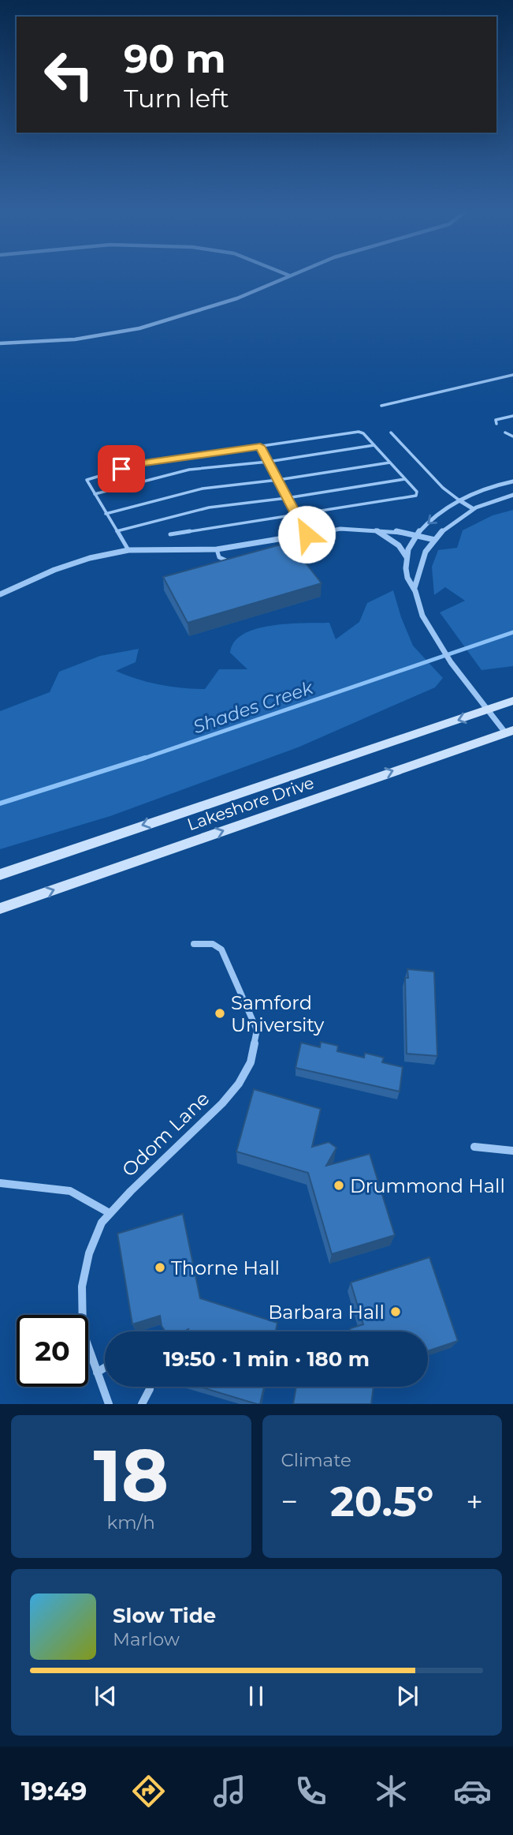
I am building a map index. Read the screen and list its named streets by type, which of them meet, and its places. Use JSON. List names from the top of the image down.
{
  "streets": {
    "main road": ["Lakeshore Drive"],
    "street": ["Odom Lane"]
  },
  "water": ["Shades Creek"],
  "places": [
    "Samford University",
    "Drummond Hall",
    "Thorne Hall",
    "Barbara Hall"
  ],
  "page": {
    "turn": ["90 m", "Turn left"],
    "limit": "20",
    "trip": "19:50 · 1 min · 180 m",
    "tile": [
      ["18", "km/h"],
      "Climate"
    ],
    "heat": ["−", "20.5°", "+"],
    "song": ["Slow Tide", "Marlow"],
    "tabs": "19:49"
  }
}
